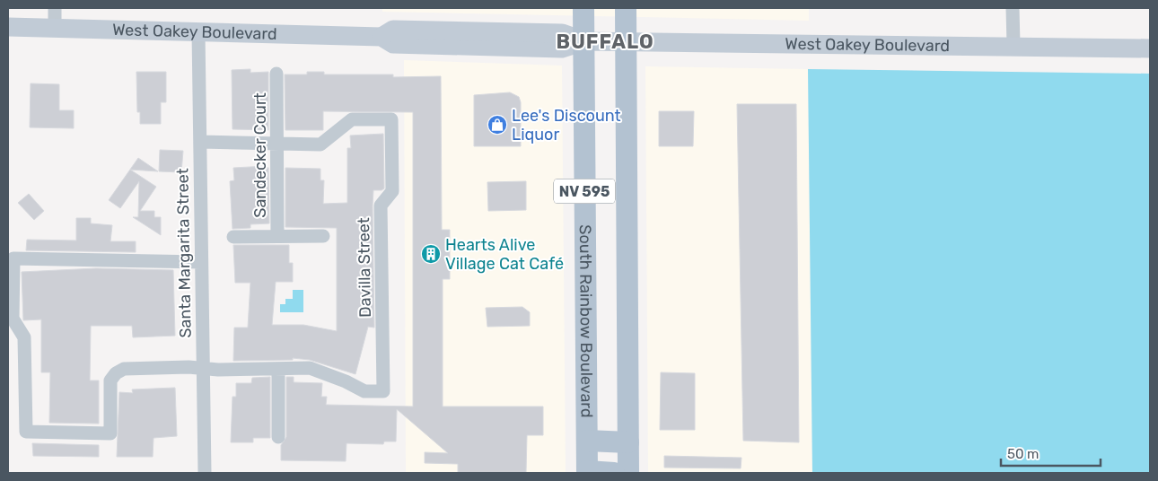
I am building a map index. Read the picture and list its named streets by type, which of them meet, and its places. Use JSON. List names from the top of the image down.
{
  "streets": {
    "main road": ["West Oakey Boulevard", "NV 595", "South Rainbow Boulevard"],
    "street": ["Sandecker Court", "Santa Margarita Street", "Davilla Street"]
  },
  "crossings": [
    ["West Oakey Boulevard", "NV 595"],
    ["West Oakey Boulevard", "Santa Margarita Street"],
    ["West Oakey Boulevard", "South Rainbow Boulevard"],
    ["Sandecker Court", "Davilla Street"]
  ],
  "districts": ["BUFFALO"],
  "places": {
    "shop": ["Lee's Discount Liquor"],
    "building": ["Hearts Alive Village Cat Café"]
  },
  "scale_bar": "50 m"
}
